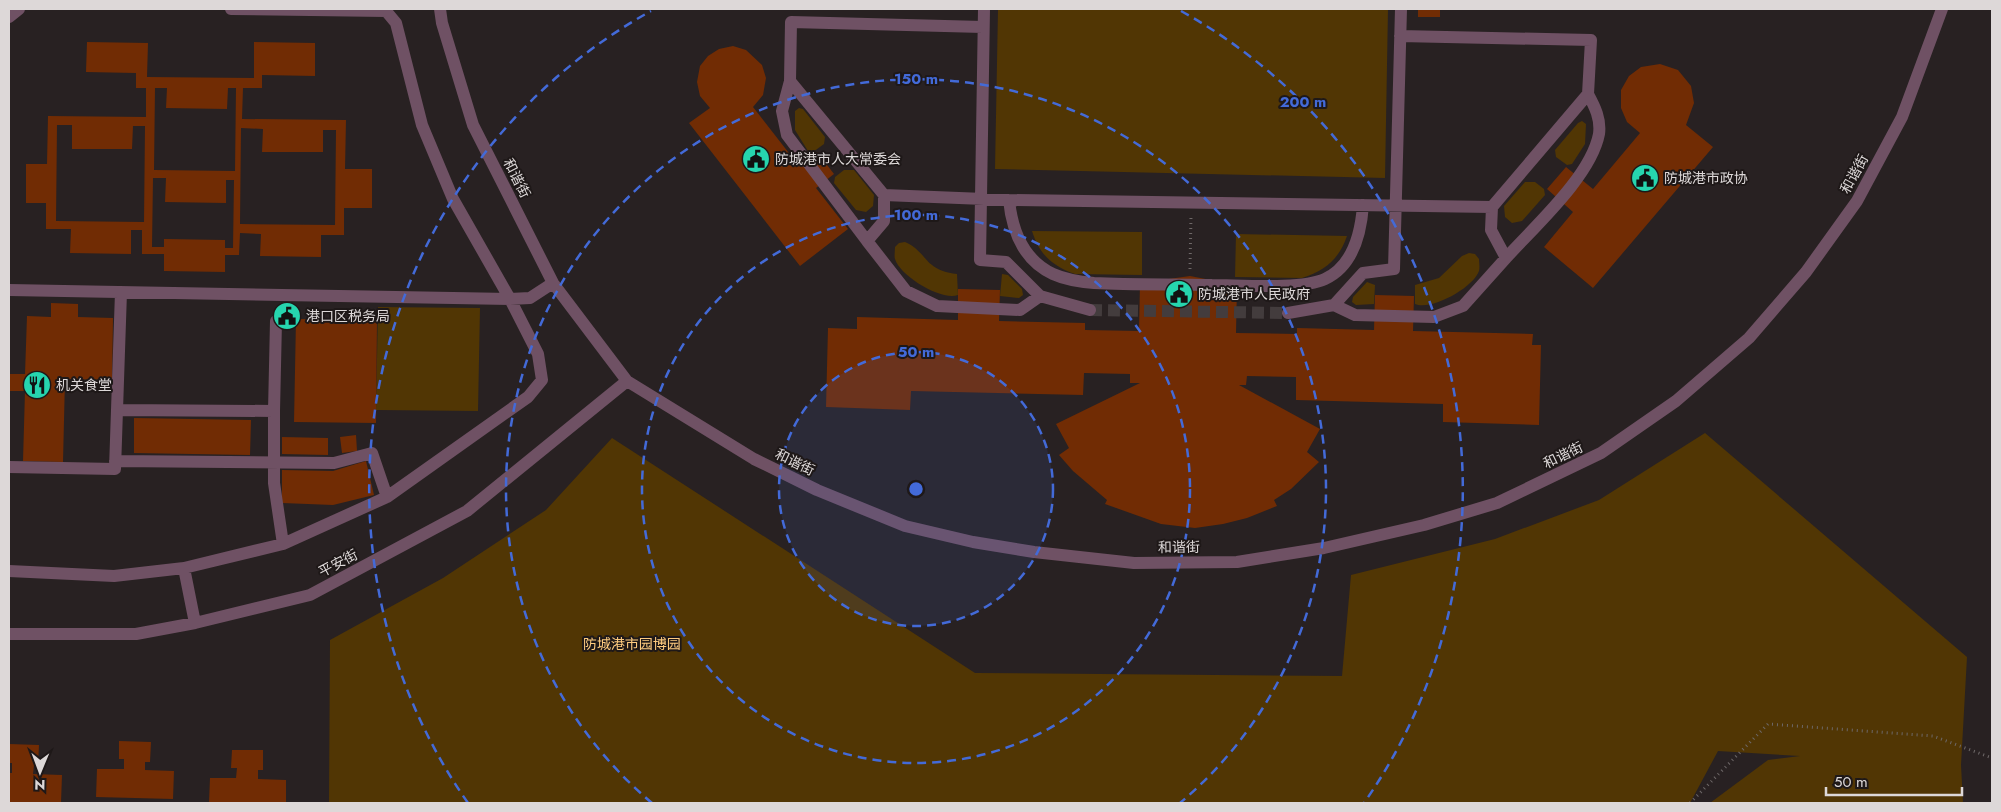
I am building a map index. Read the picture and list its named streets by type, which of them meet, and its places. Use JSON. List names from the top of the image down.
{
  "streets": {
    "street": ["和谐街", "平安街"]
  },
  "crossings": [
    ["和谐街", "平安街"]
  ],
  "parks": ["防城港市园博园"],
  "places": {
    "public building": [
      "防城港市人大常委会",
      "防城港市政协",
      "防城港市人民政府",
      "港口区税务局"
    ],
    "restaurant": ["机关食堂"]
  },
  "scale_bar": "50 m",
  "north": "bottom",
  "rings": [
    "150 m",
    "200 m",
    "100 m",
    "50 m"
  ]
}
